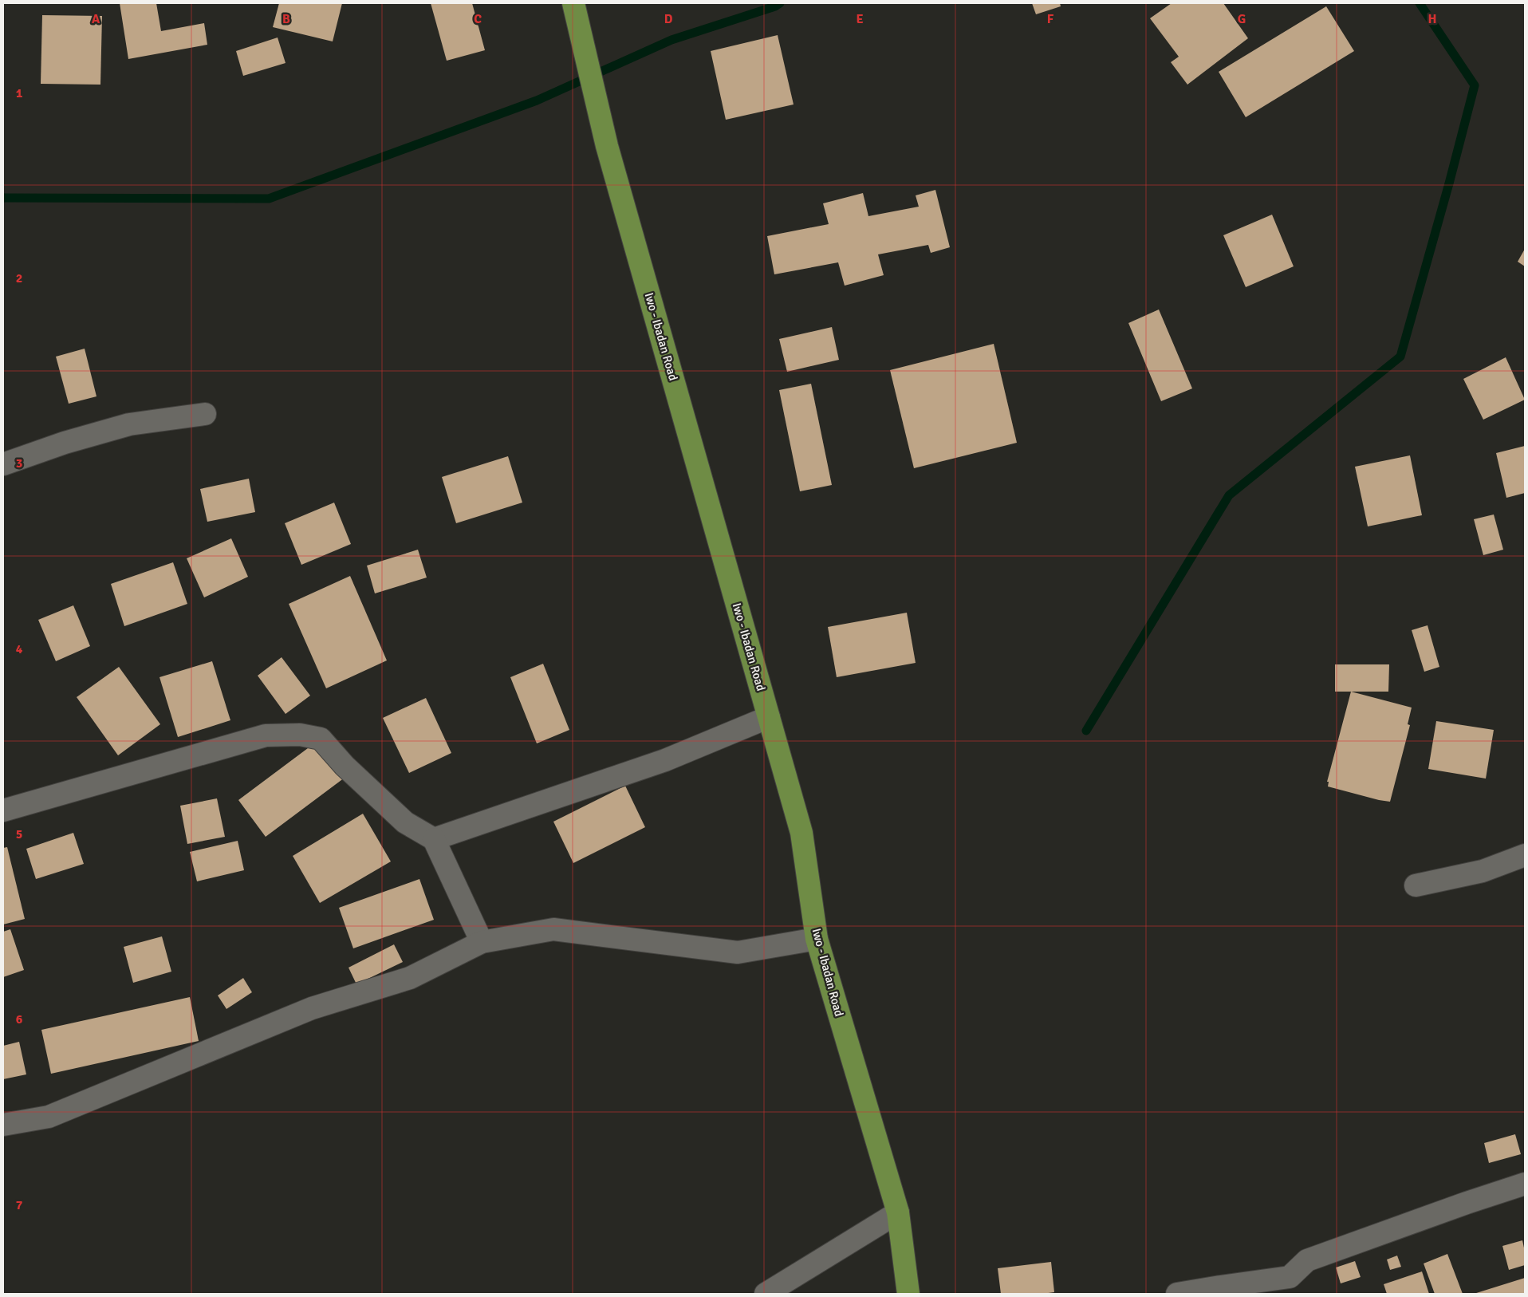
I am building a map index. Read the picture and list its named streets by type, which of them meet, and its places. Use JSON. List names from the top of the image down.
{
  "streets": {
    "main road": ["Iwo - Ibadan Road"]
  },
  "grid": {
    "columns": [
      "A",
      "B",
      "C",
      "D",
      "E",
      "F",
      "G",
      "H"
    ],
    "rows": [
      "1",
      "2",
      "3",
      "4",
      "5",
      "6",
      "7"
    ]
  }
}
